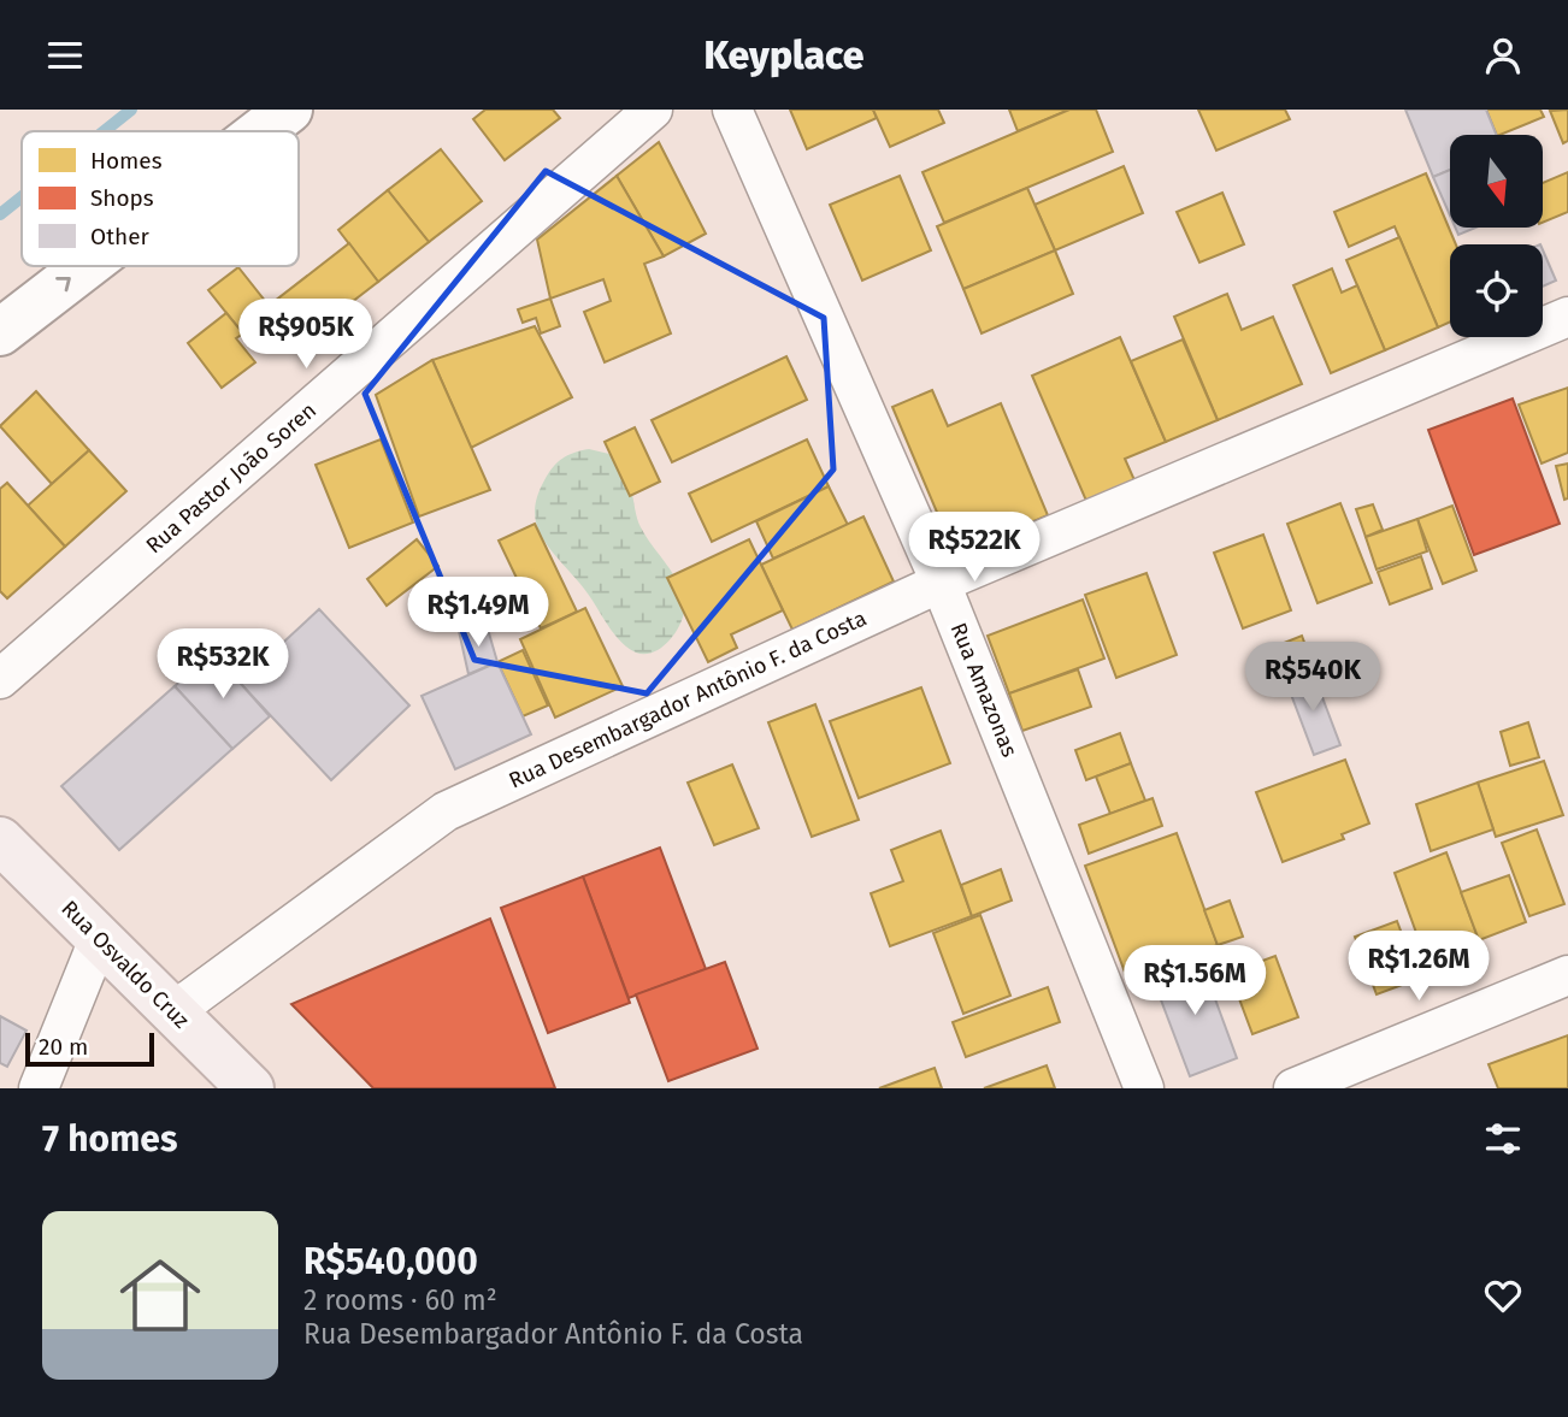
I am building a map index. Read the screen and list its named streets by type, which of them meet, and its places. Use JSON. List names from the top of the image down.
{
  "streets": {
    "highway": ["Rua Osvaldo Cruz"],
    "street": ["Rua Pastor João Soren", "Rua Amazonas", "Rua Desembargador Antônio F. da Costa"]
  },
  "crossings": [
    ["Rua Amazonas", "Rua Desembargador Antônio F. da Costa"],
    ["Rua Desembargador Antônio F. da Costa", "Rua Osvaldo Cruz"]
  ],
  "legend": ["Homes", "Shops", "Other"],
  "scale_bar": "20 m",
  "north": "bottom",
  "page": {
    "header": "Keyplace",
    "price": [
      "R$905K",
      "R$522K",
      "R$1.49M",
      "R$532K",
      "R$540K",
      "R$1.26M",
      "R$1.56M"
    ],
    "scale": "20 m",
    "heading": "7 homes",
    "list": [
      {
        "name": "R$540,000",
        "note": "2 rooms · 60 m² · Rua Desembargador Antônio F. da Costa"
      }
    ]
  }
}
